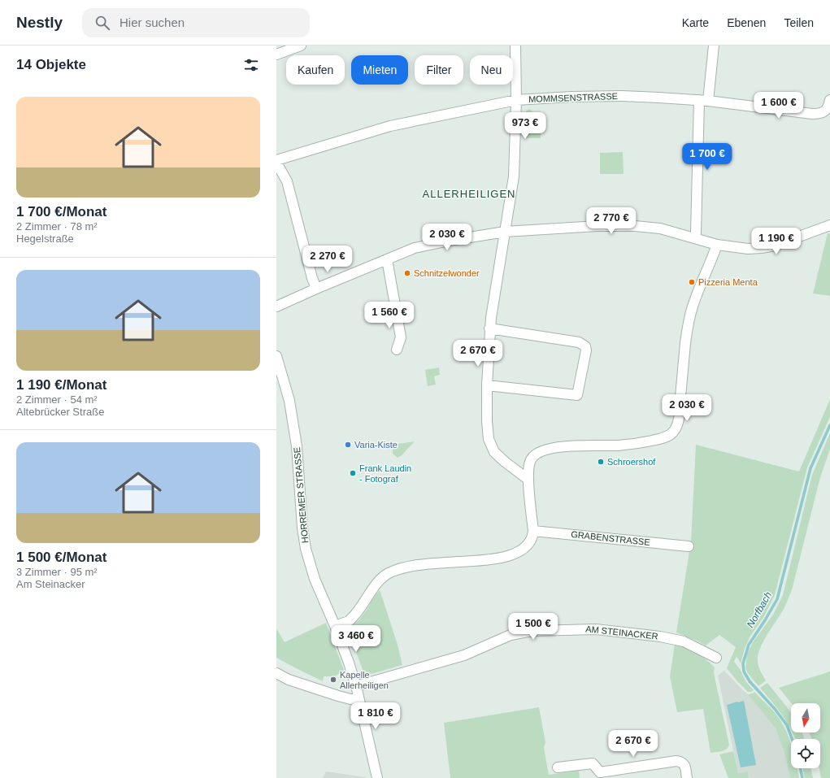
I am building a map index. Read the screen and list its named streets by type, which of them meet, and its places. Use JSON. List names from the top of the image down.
{
  "streets": {
    "street": [
      "MOMMSENSTRASSE",
      "HORREMER STRASSE",
      "GRABENSTRASSE",
      "AM STEINACKER"
    ]
  },
  "crossings": [
    ["HORREMER STRASSE", "AM STEINACKER"]
  ],
  "districts": ["ALLERHEILIGEN"],
  "water": ["Norfbach"],
  "places": [
    "Schnitzelwonder",
    "Pizzeria Menta",
    "Varia-Kiste",
    "Schroershof",
    "Frank Laudin - Fotograf",
    "Kapelle Allerheiligen"
  ],
  "north": "bottom",
  "page": {
    "header": "Nestly",
    "search": "Hier suchen",
    "nav": ["Karte", "Ebenen", "Teilen"],
    "heading": "14 Objekte",
    "chip": [
      "Kaufen",
      "Mieten",
      "Filter",
      "Neu"
    ],
    "list": [
      {
        "name": "1 700 €/Monat",
        "note": "2 Zimmer · 78 m² · Hegelstraße"
      },
      {
        "name": "1 190 €/Monat",
        "note": "2 Zimmer · 54 m² · Altebrücker Straße"
      },
      {
        "name": "1 500 €/Monat",
        "note": "3 Zimmer · 95 m² · Am Steinacker"
      }
    ],
    "price": [
      "1 600 €",
      "973 €",
      "1 700 €",
      "2 770 €",
      "2 030 €",
      "1 190 €",
      "2 270 €",
      "1 560 €",
      "2 670 €",
      "2 030 €",
      "1 500 €",
      "3 460 €",
      "1 810 €",
      "2 670 €"
    ]
  }
}
